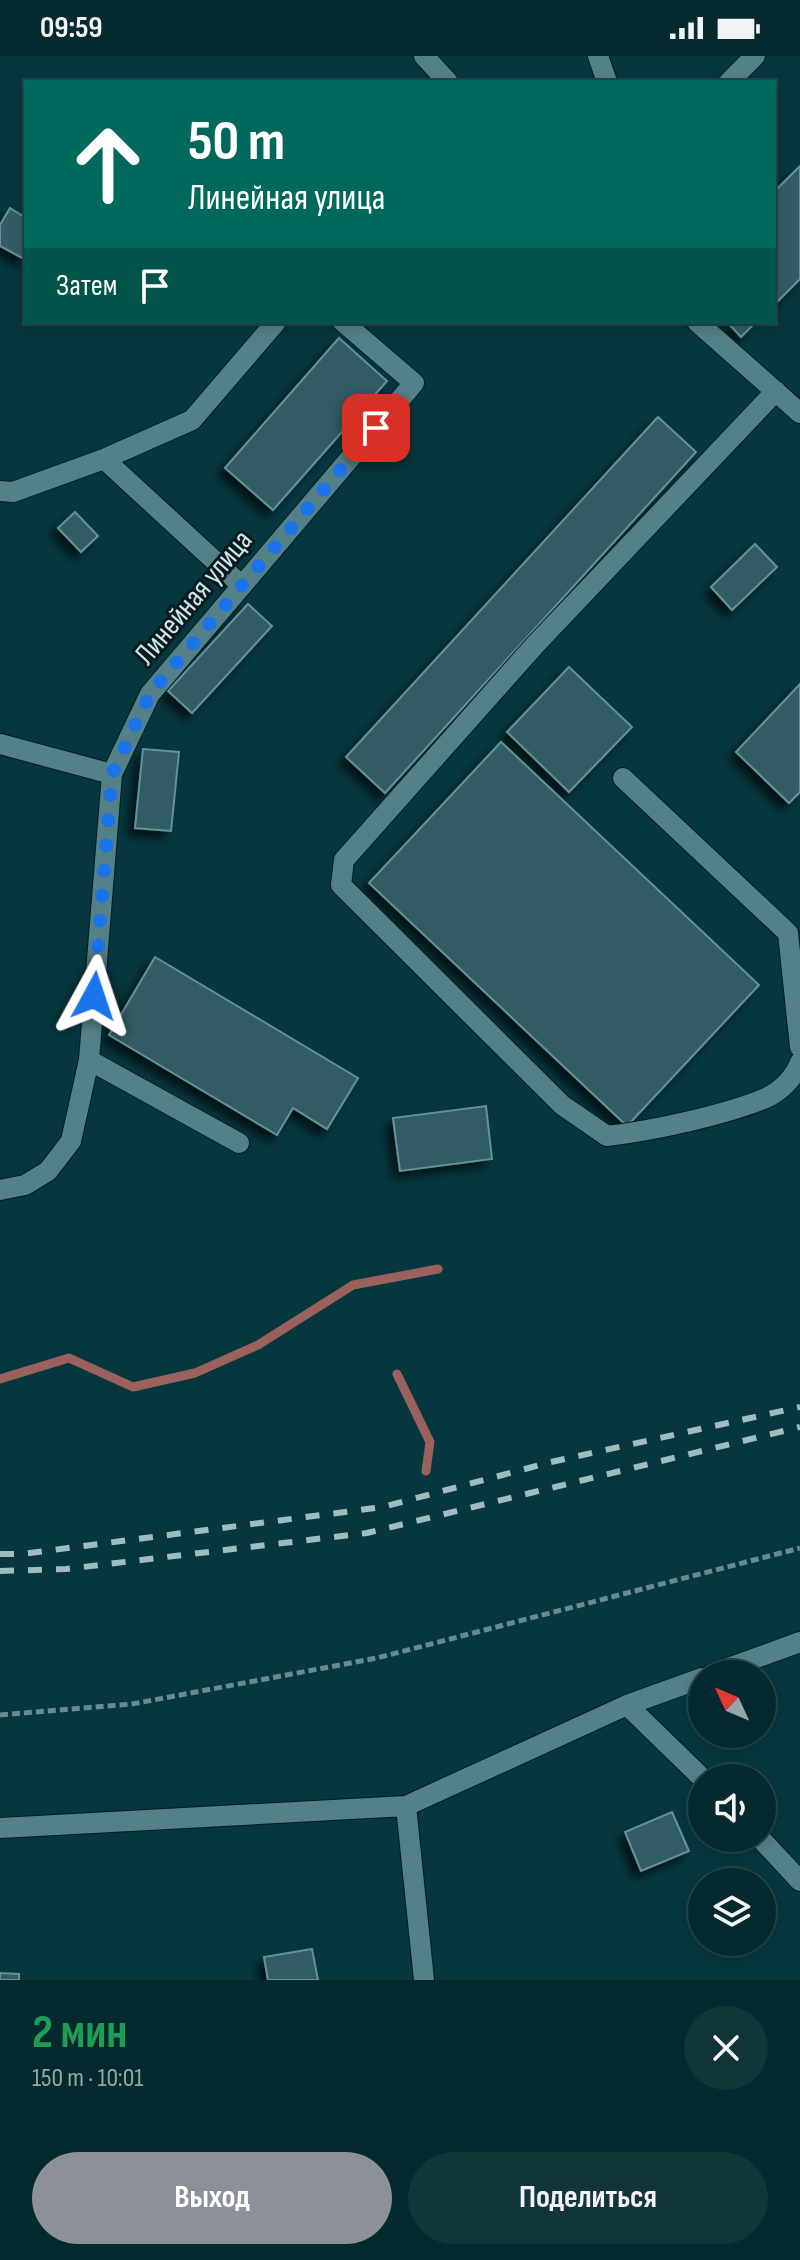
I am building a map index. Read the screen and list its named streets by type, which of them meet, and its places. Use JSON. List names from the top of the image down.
{
  "streets": {
    "street": ["Линейная улица"]
  },
  "north": "top left",
  "page": {
    "status": "09:59",
    "turn": ["50 m", "Линейная улица"],
    "then": "Затем",
    "heading": ["2 мин", "150 m · 10:01"],
    "buttons": ["Выход", "Поделиться"]
  }
}
